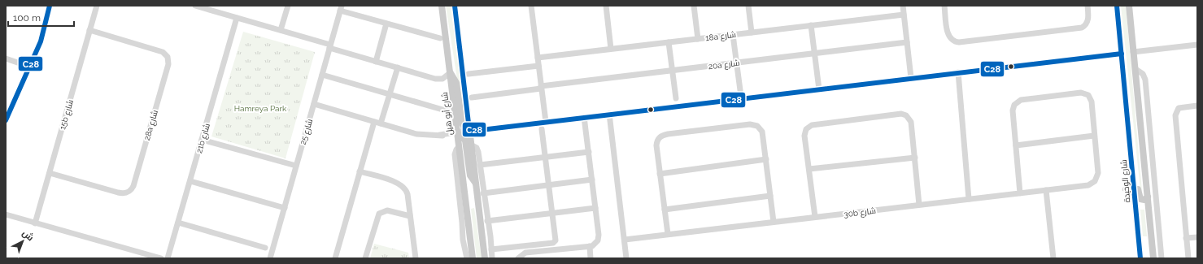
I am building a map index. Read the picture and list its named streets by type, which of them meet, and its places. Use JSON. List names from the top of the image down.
{
  "streets": {
    "main road": ["شارع أبو هيل", "شارع الوحيدة"],
    "street": [
      "18a شارع",
      "20a شارع",
      "15b شارع",
      "28a شارع",
      "شارع 25",
      "21b شارع",
      "30b شارع"
    ]
  },
  "crossings": [
    ["15b شارع", "28a شارع"]
  ],
  "parks": ["Hamreya Park"],
  "lines": ["transit line C28"],
  "scale_bar": "100 m",
  "north": "top right"
}
